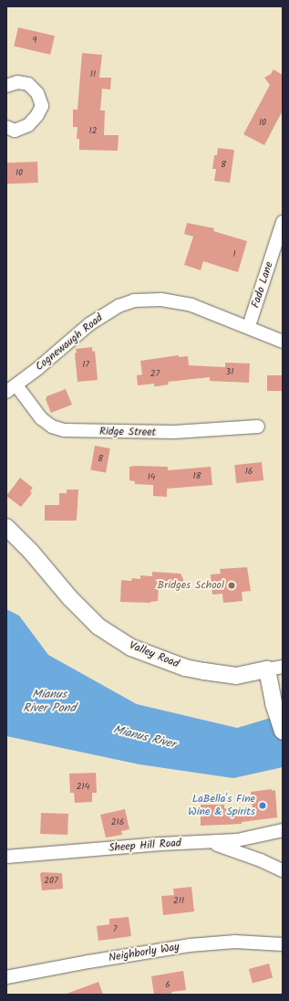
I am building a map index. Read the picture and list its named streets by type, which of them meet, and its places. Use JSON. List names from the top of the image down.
{
  "streets": {
    "main road": ["Valley Road"],
    "street": [
      "Fado Lane",
      "Cognewaugh Road",
      "Ridge Street",
      "Sheep Hill Road",
      "Neighborly Way"
    ]
  },
  "crossings": [
    ["Fado Lane", "Cognewaugh Road"],
    ["Cognewaugh Road", "Ridge Street"]
  ],
  "water": ["Mianus River Pond", "Mianus River"],
  "places": ["Bridges School", "LaBella's Fine Wine & Spirits"],
  "house_numbers": [
    "9",
    "11",
    "10",
    "12",
    "8",
    "10",
    "1",
    "17",
    "31",
    "27",
    "8",
    "16",
    "18",
    "14",
    "214",
    "216",
    "207",
    "211",
    "7",
    "6"
  ]
}
